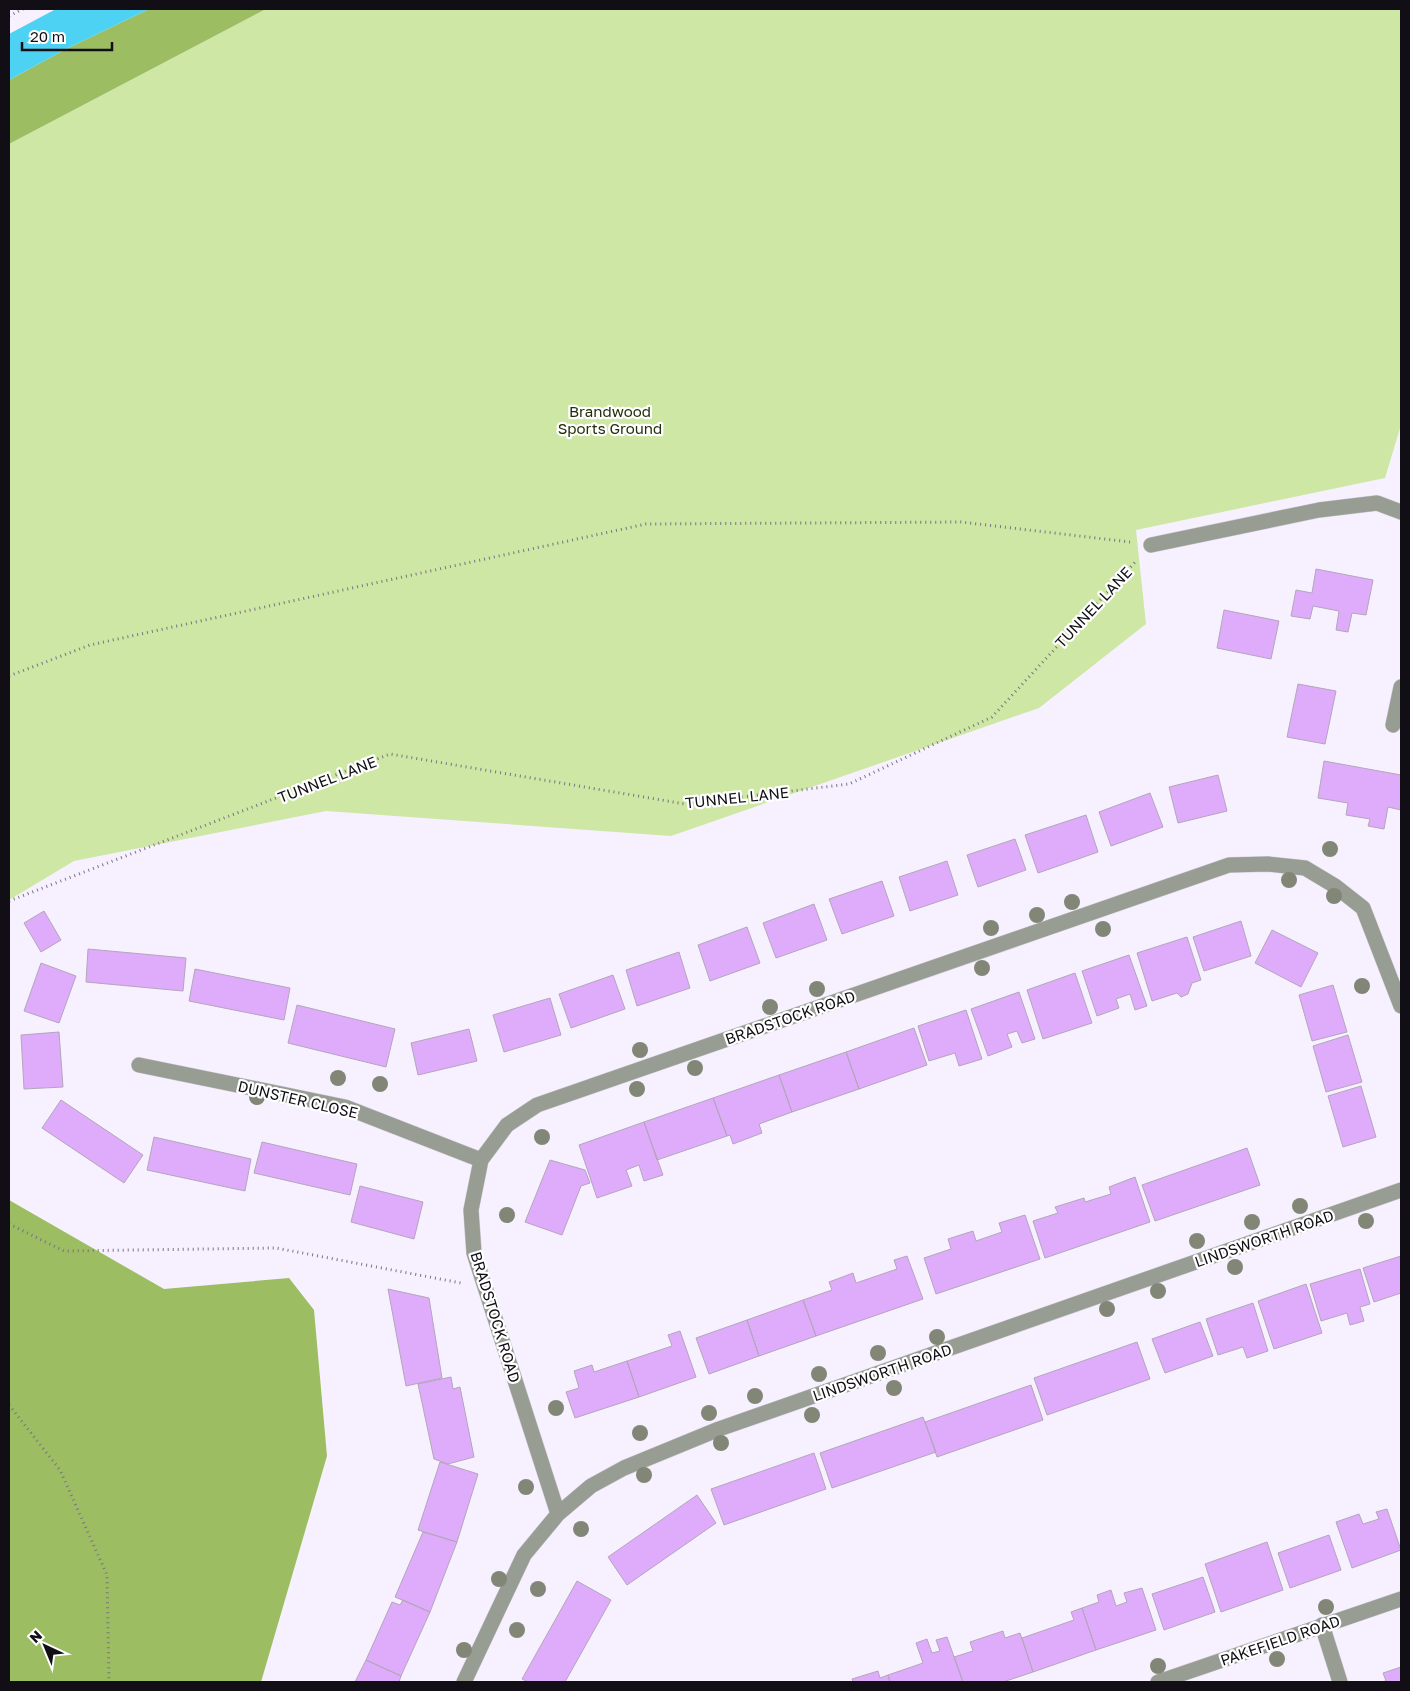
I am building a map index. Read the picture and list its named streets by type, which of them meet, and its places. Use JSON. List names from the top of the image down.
{
  "streets": {
    "street": [
      "BRADSTOCK ROAD",
      "DUNSTER CLOSE",
      "LINDSWORTH ROAD",
      "PAKEFIELD ROAD"
    ],
    "path": ["TUNNEL LANE"]
  },
  "crossings": [
    ["BRADSTOCK ROAD", "DUNSTER CLOSE"],
    ["BRADSTOCK ROAD", "LINDSWORTH ROAD"]
  ],
  "parks": ["Brandwood Sports Ground"],
  "scale_bar": "20 m",
  "north": "top left"
}
